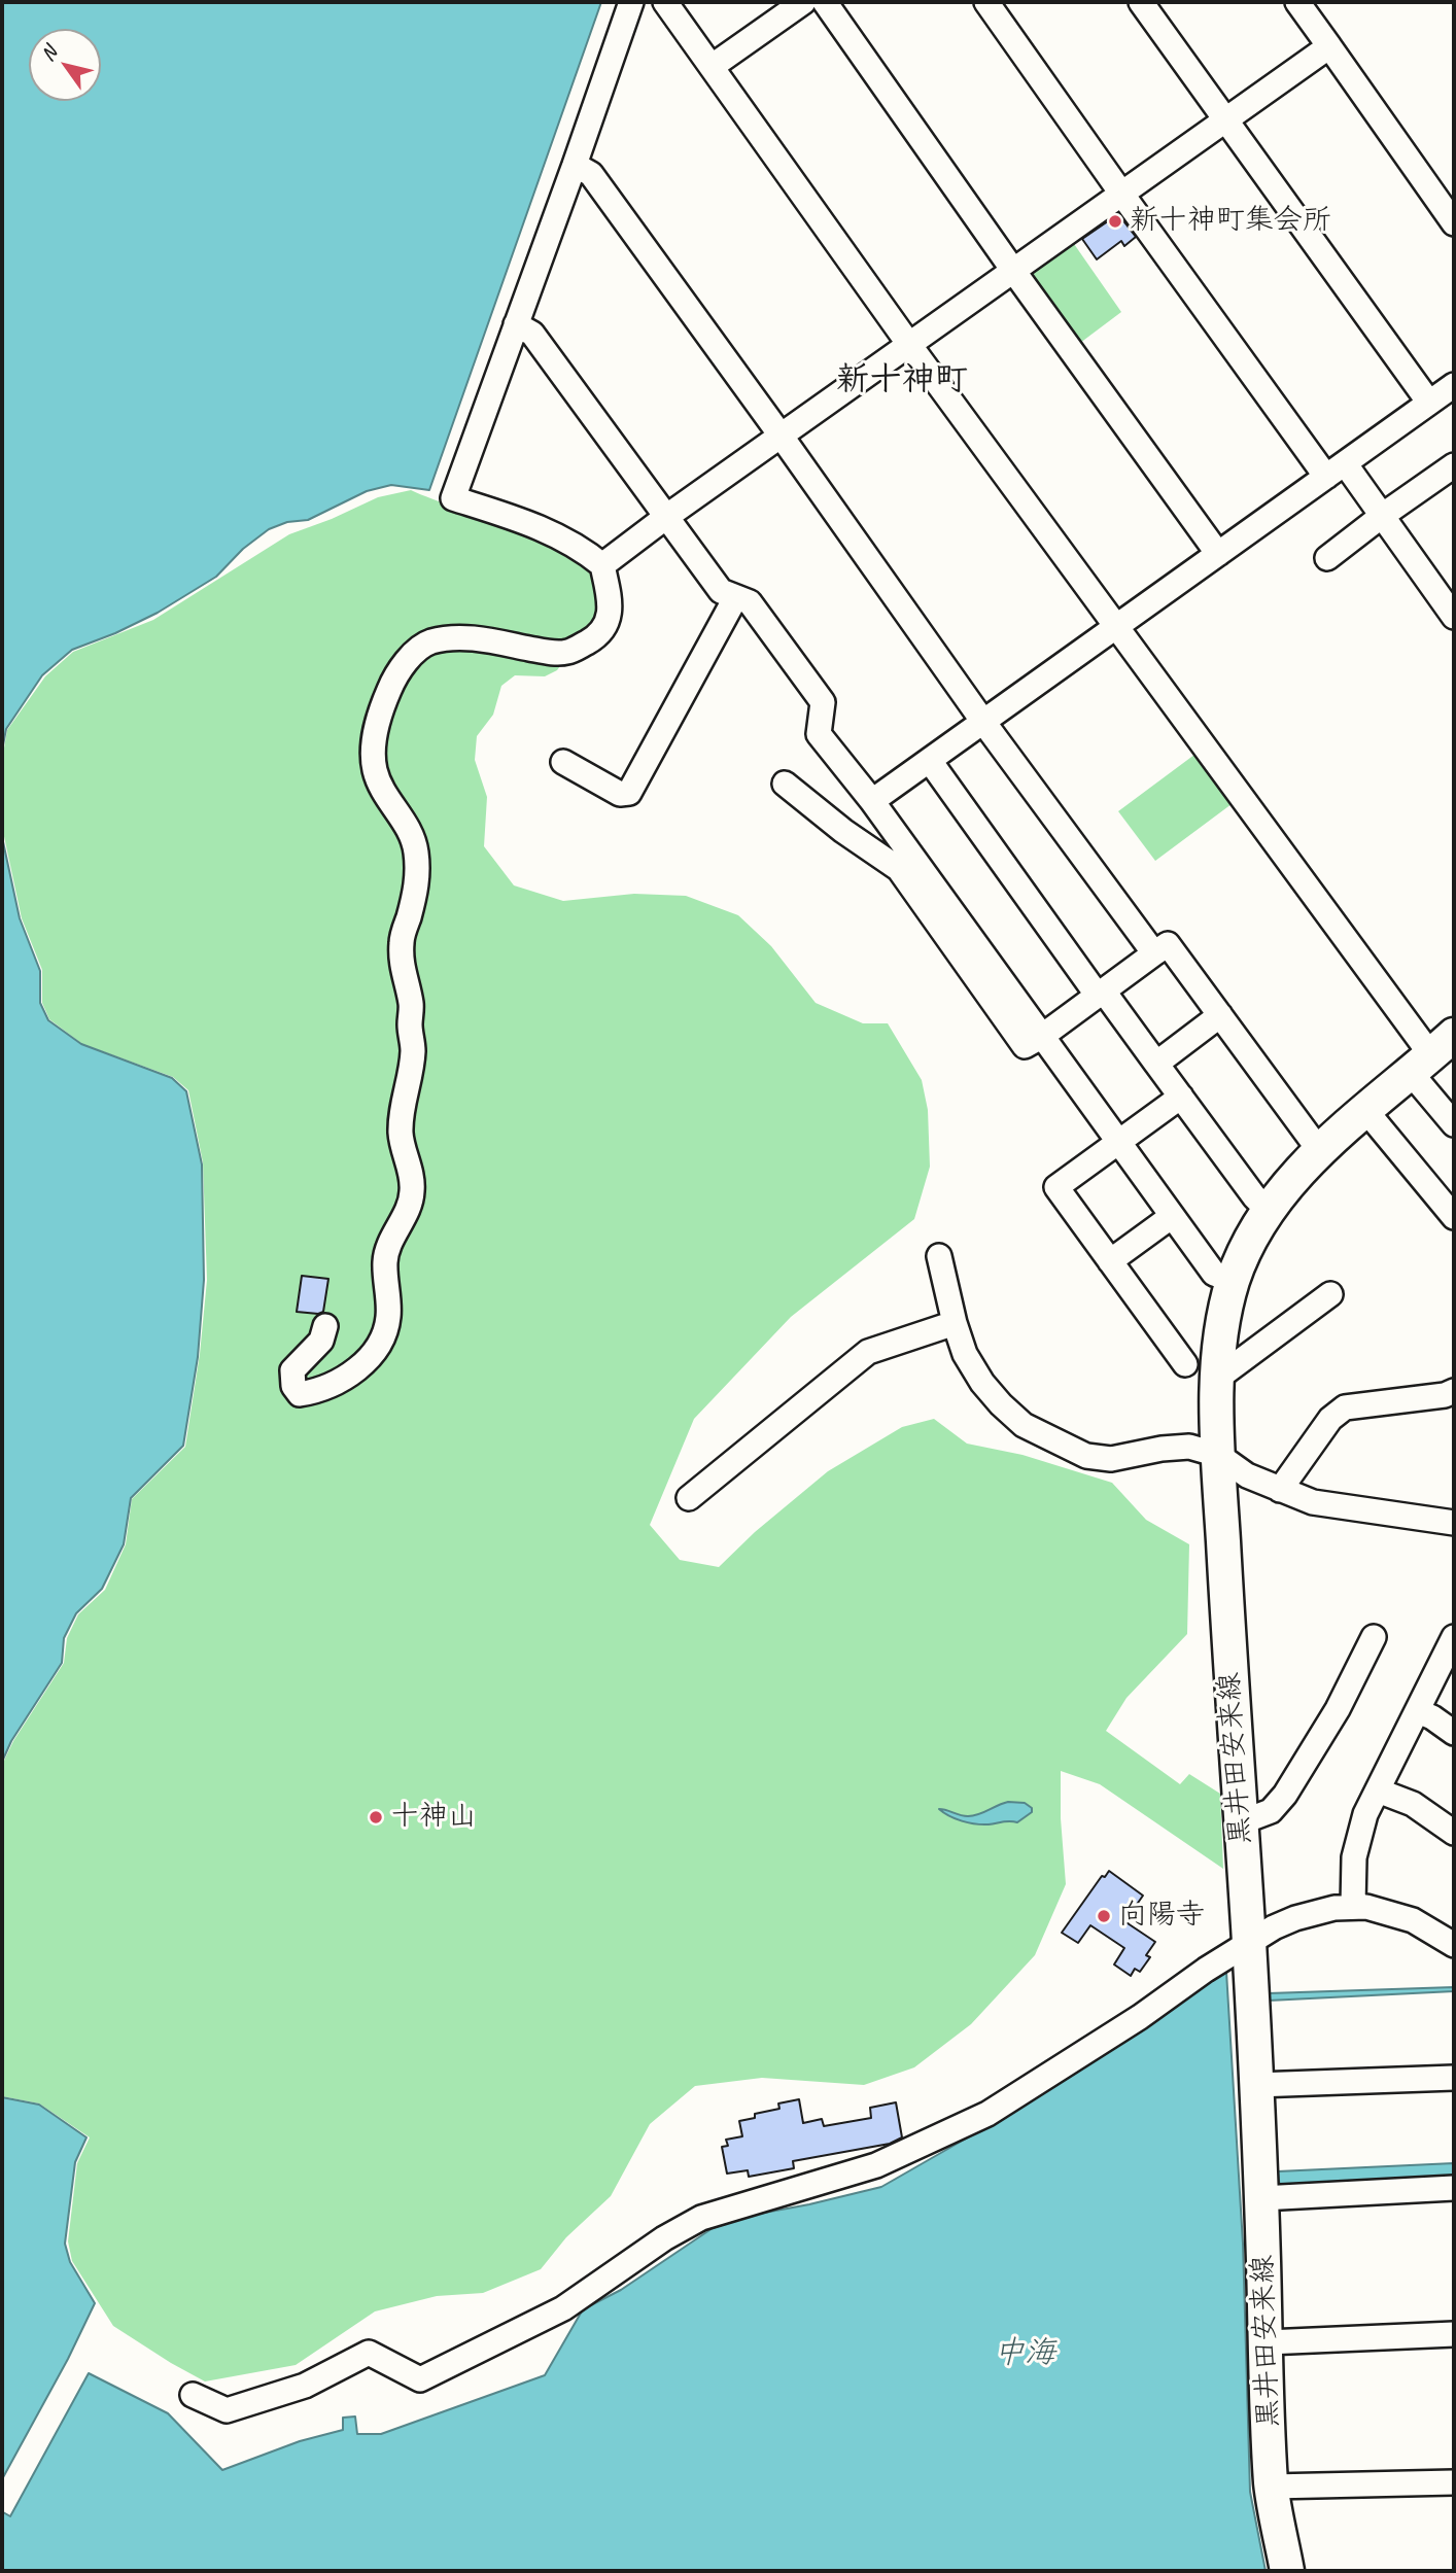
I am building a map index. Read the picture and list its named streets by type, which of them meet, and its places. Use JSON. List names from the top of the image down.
{
  "streets": {
    "main road": ["黒井田安来線"]
  },
  "districts": ["新十神町"],
  "water": ["中海"],
  "places": ["新十神町集会所", "十神山", "向陽寺"],
  "north": "top left"
}
